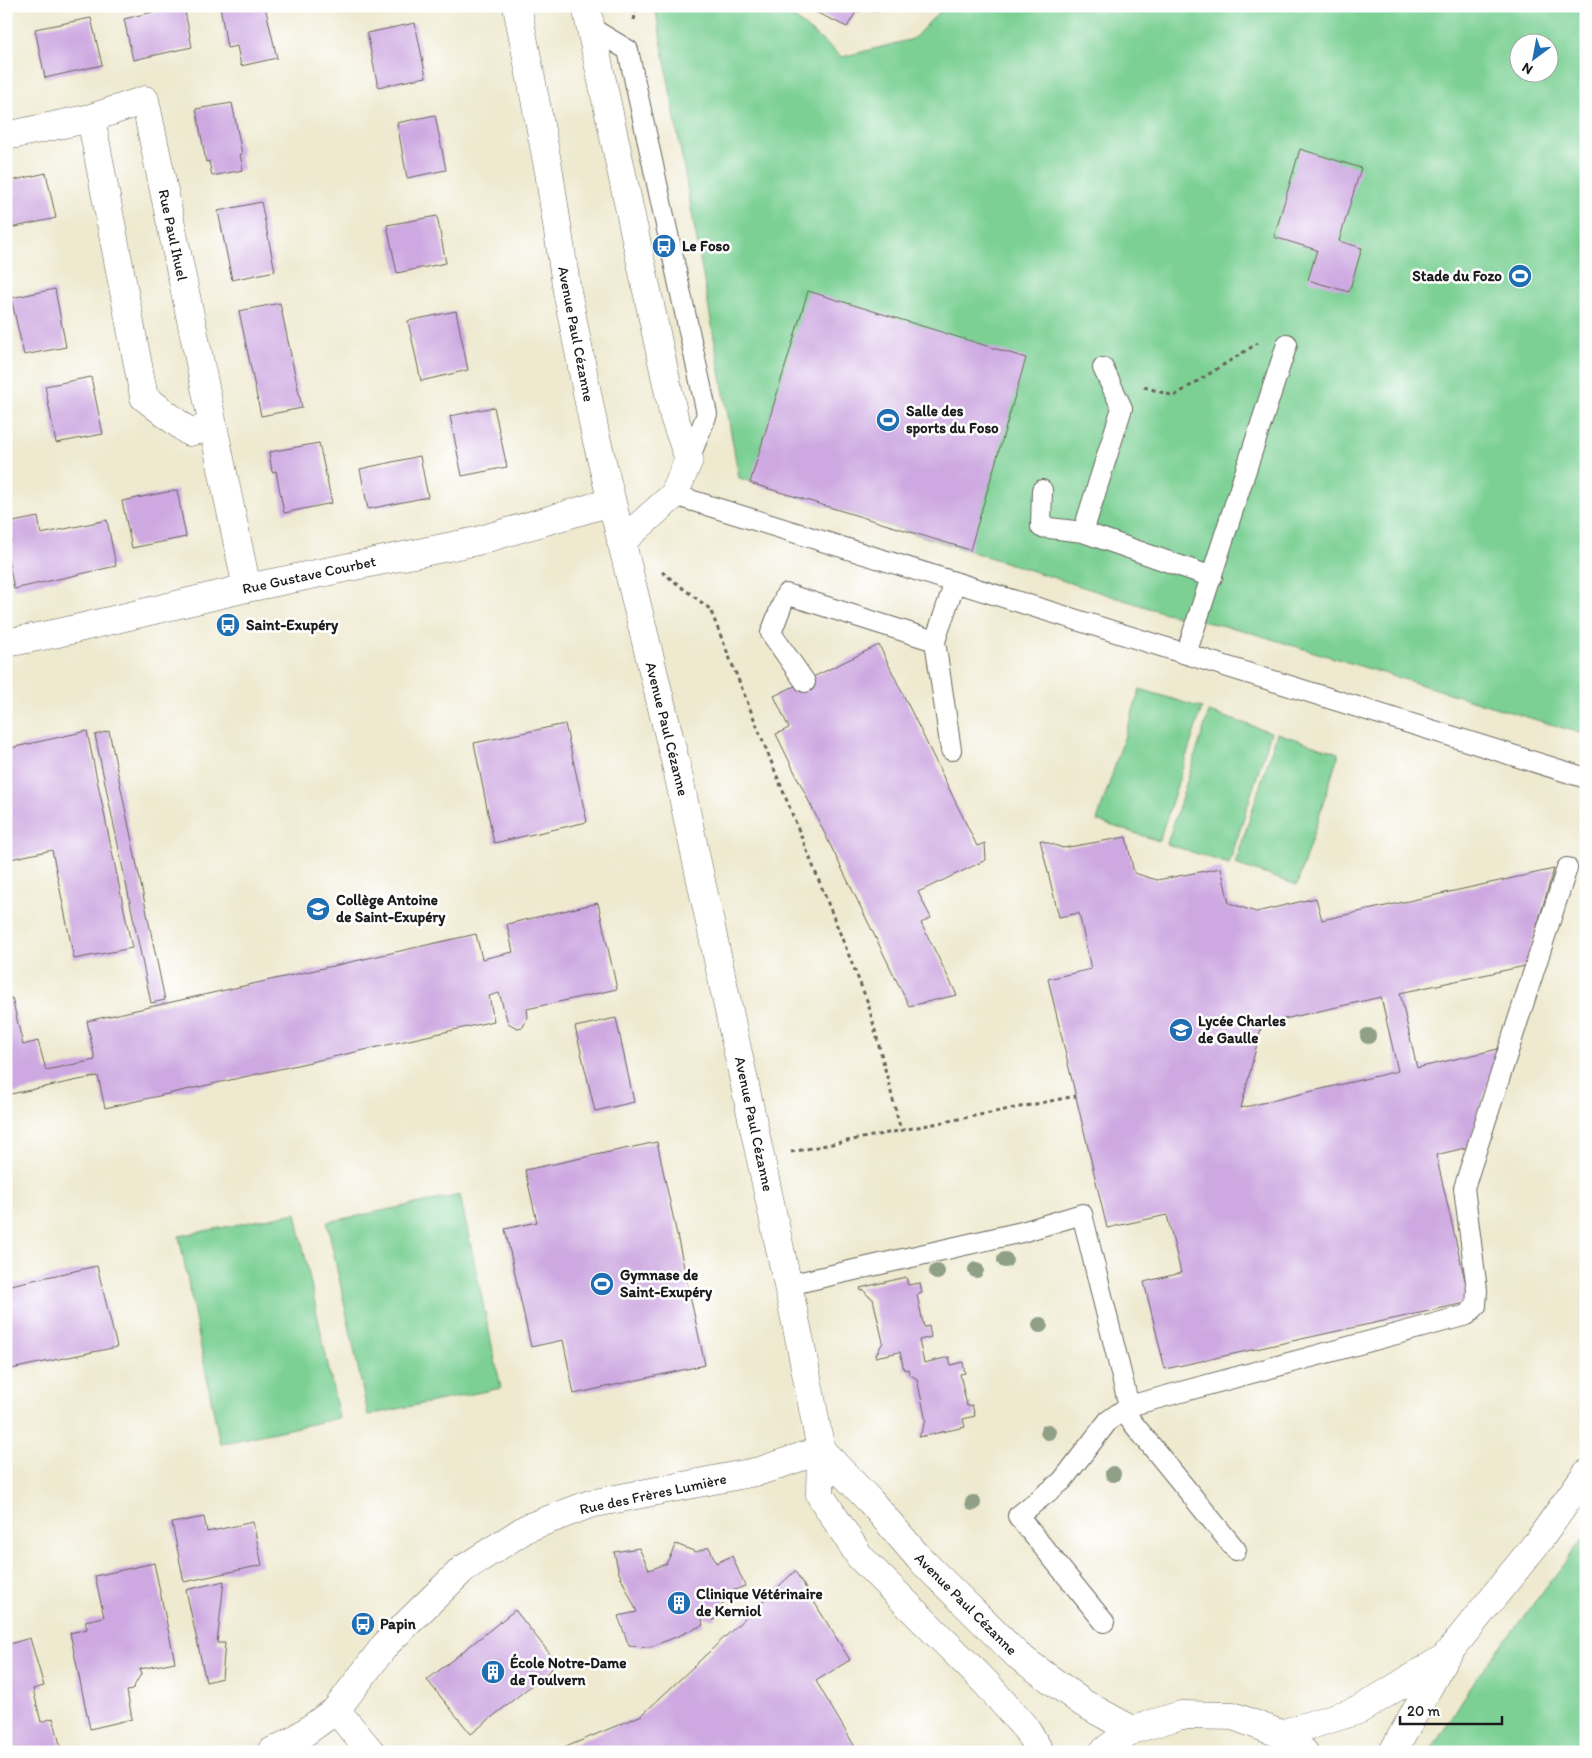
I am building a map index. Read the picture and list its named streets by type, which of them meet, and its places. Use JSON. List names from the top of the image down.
{
  "streets": {
    "street": [
      "Rue Paul Ihuel",
      "Avenue Paul Cézanne",
      "Rue Gustave Courbet",
      "Rue des Frères Lumière"
    ]
  },
  "crossings": [
    ["Rue Paul Ihuel", "Rue Gustave Courbet"],
    ["Avenue Paul Cézanne", "Rue Gustave Courbet"],
    ["Avenue Paul Cézanne", "Rue des Frères Lumière"]
  ],
  "places": {
    "bus stop": ["Le Foso", "Saint-Exupéry", "Papin"],
    "sports": ["Stade du Fozo", "Salle des sports du Foso", "Gymnase de Saint-Exupéry"],
    "school or university": ["Collège Antoine de Saint-Exupéry", "Lycée Charles de Gaulle"],
    "building": ["Clinique Vétérinaire de Kerniol", "École Notre-Dame de Toulvern"]
  },
  "scale_bar": "20 m",
  "north": "bottom left"
}
